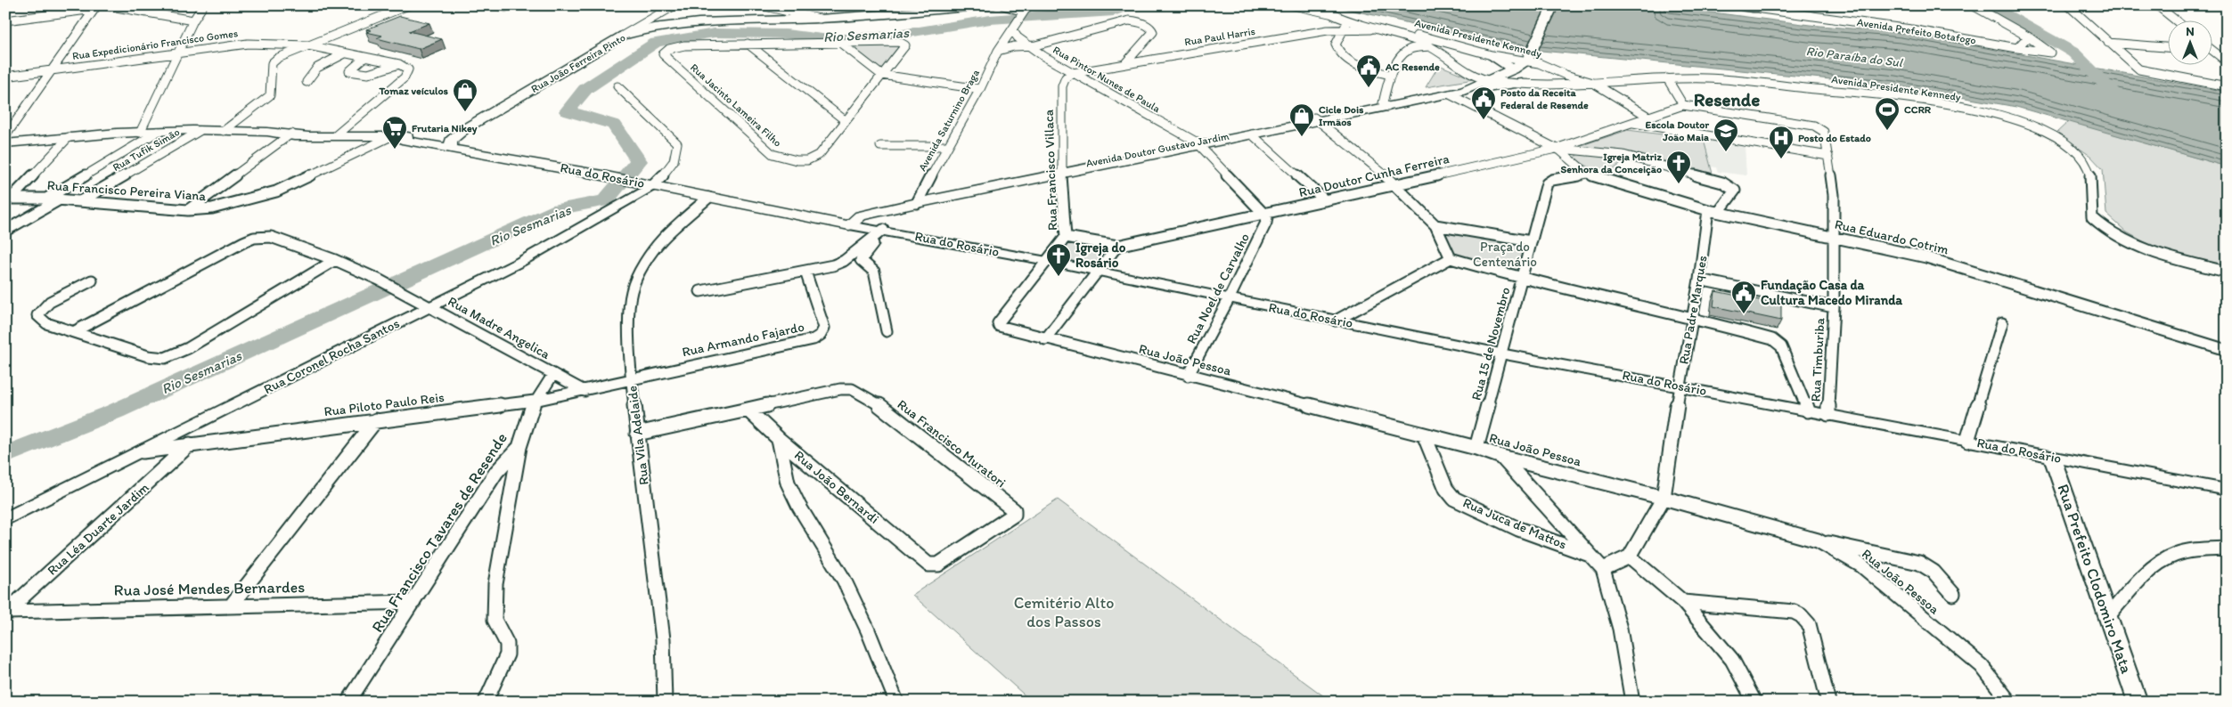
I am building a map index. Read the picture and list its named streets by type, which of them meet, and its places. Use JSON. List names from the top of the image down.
{
  "streets": {
    "main road": [
      "Avenida Prefeito Botafogo",
      "Rua João Ferreira Pinto",
      "Avenida Doutor Gustavo Jardim",
      "Rua do Rosário"
    ],
    "street": [
      "Rua Paul Harris",
      "Avenida Presidente Kennedy",
      "Rua Expedicionário Francisco Gomes",
      "Rua Pintor Nunes de Paula",
      "Rua Jacinto Lameira Filho",
      "Avenida Saturnino Braga",
      "Rua Tufik Simão",
      "Rua Francisco Villaca",
      "Rua Doutor Cunha Ferreira",
      "Rua Francisco Pereira Viana",
      "Rua Eduardo Cotrim",
      "Rua Noel de Carvalho",
      "Rua Padre Marques",
      "Rua Madre Angelica",
      "Rua Armando Fajardo",
      "Rua 15 de Novembro",
      "Rua Coronel Rocha Santos",
      "Rua João Pessoa",
      "Rua Timburiba",
      "Rua Piloto Paulo Reis",
      "Rua Vila Adelaide",
      "Rua Francisco Muratori",
      "Rua João Bernardi",
      "Rua Juca de Mattos",
      "Rua Léa Duarte Jardim",
      "Rua Francisco Tavares de Resende",
      "Rua Prefeito Clodomiro Mata",
      "Rua José Mendes Bernardes"
    ]
  },
  "crossings": [
    ["Rua Paul Harris", "Avenida Presidente Kennedy"],
    ["Rua Paul Harris", "Rua Pintor Nunes de Paula"],
    ["Rua Paul Harris", "Rua Francisco Villaca"],
    ["Avenida Presidente Kennedy", "Avenida Doutor Gustavo Jardim"],
    ["Rua João Ferreira Pinto", "Rua do Rosário"],
    ["Rua Pintor Nunes de Paula", "Avenida Saturnino Braga"],
    ["Rua Pintor Nunes de Paula", "Avenida Doutor Gustavo Jardim"],
    ["Rua Pintor Nunes de Paula", "Rua Francisco Villaca"],
    ["Rua Pintor Nunes de Paula", "Rua Doutor Cunha Ferreira"],
    ["Rua Pintor Nunes de Paula", "Rua Noel de Carvalho"],
    ["Avenida Saturnino Braga", "Avenida Doutor Gustavo Jardim"],
    ["Rua Tufik Simão", "Rua do Rosário"],
    ["Rua Tufik Simão", "Rua Francisco Pereira Viana"],
    ["Avenida Doutor Gustavo Jardim", "Rua Francisco Villaca"],
    ["Avenida Doutor Gustavo Jardim", "Rua do Rosário"],
    ["Rua Francisco Villaca", "Rua do Rosário"],
    ["Rua Francisco Villaca", "Rua Doutor Cunha Ferreira"],
    ["Rua Francisco Villaca", "Rua João Pessoa"],
    ["Rua do Rosário", "Rua Francisco Pereira Viana"],
    ["Rua do Rosário", "Rua Noel de Carvalho"],
    ["Rua do Rosário", "Rua Padre Marques"],
    ["Rua do Rosário", "Rua 15 de Novembro"],
    ["Rua do Rosário", "Rua Coronel Rocha Santos"],
    ["Rua do Rosário", "Rua Timburiba"],
    ["Rua do Rosário", "Rua Vila Adelaide"],
    ["Rua do Rosário", "Rua Prefeito Clodomiro Mata"],
    ["Rua Doutor Cunha Ferreira", "Rua Eduardo Cotrim"],
    ["Rua Doutor Cunha Ferreira", "Rua Noel de Carvalho"],
    ["Rua Doutor Cunha Ferreira", "Rua Timburiba"],
    ["Rua Eduardo Cotrim", "Rua Padre Marques"],
    ["Rua Eduardo Cotrim", "Rua 15 de Novembro"],
    ["Rua Eduardo Cotrim", "Rua Timburiba"],
    ["Rua Noel de Carvalho", "Rua João Pessoa"],
    ["Rua Padre Marques", "Rua João Pessoa"],
    ["Rua Madre Angelica", "Rua Coronel Rocha Santos"],
    ["Rua Madre Angelica", "Rua Piloto Paulo Reis"],
    ["Rua Madre Angelica", "Rua Francisco Tavares de Resende"],
    ["Rua Armando Fajardo", "Rua Piloto Paulo Reis"],
    ["Rua Armando Fajardo", "Rua Vila Adelaide"],
    ["Rua 15 de Novembro", "Rua João Pessoa"],
    ["Rua Coronel Rocha Santos", "Rua Piloto Paulo Reis"],
    ["Rua João Pessoa", "Rua Juca de Mattos"],
    ["Rua Piloto Paulo Reis", "Rua Vila Adelaide"],
    ["Rua Piloto Paulo Reis", "Rua Léa Duarte Jardim"],
    ["Rua Piloto Paulo Reis", "Rua Francisco Tavares de Resende"],
    ["Rua Vila Adelaide", "Rua Francisco Muratori"],
    ["Rua Francisco Muratori", "Rua João Bernardi"],
    ["Rua Léa Duarte Jardim", "Rua José Mendes Bernardes"],
    ["Rua Francisco Tavares de Resende", "Rua José Mendes Bernardes"]
  ],
  "districts": ["Resende"],
  "water": ["Rio Sesmarias", "Rio Paraíba do Sul"],
  "parks": ["Praça do Centenário", "Cemitério Alto dos Passos"],
  "places": {
    "public building": ["AC Resende", "Posto da Receita Federal de Resende", "Fundação Casa da Cultura Macedo Miranda"],
    "shop": ["Tomaz veículos", "Cicle Dois Irmãos"],
    "sports": ["CCRR"],
    "supermarket": ["Frutaria Nikey"],
    "school or university": ["Escola Doutor João Maia"],
    "hospital": ["Posto do Estado"],
    "church": ["Igreja Matriz Senhora da Conceição", "Igreja do Rosário"]
  },
  "north": "top"
}
